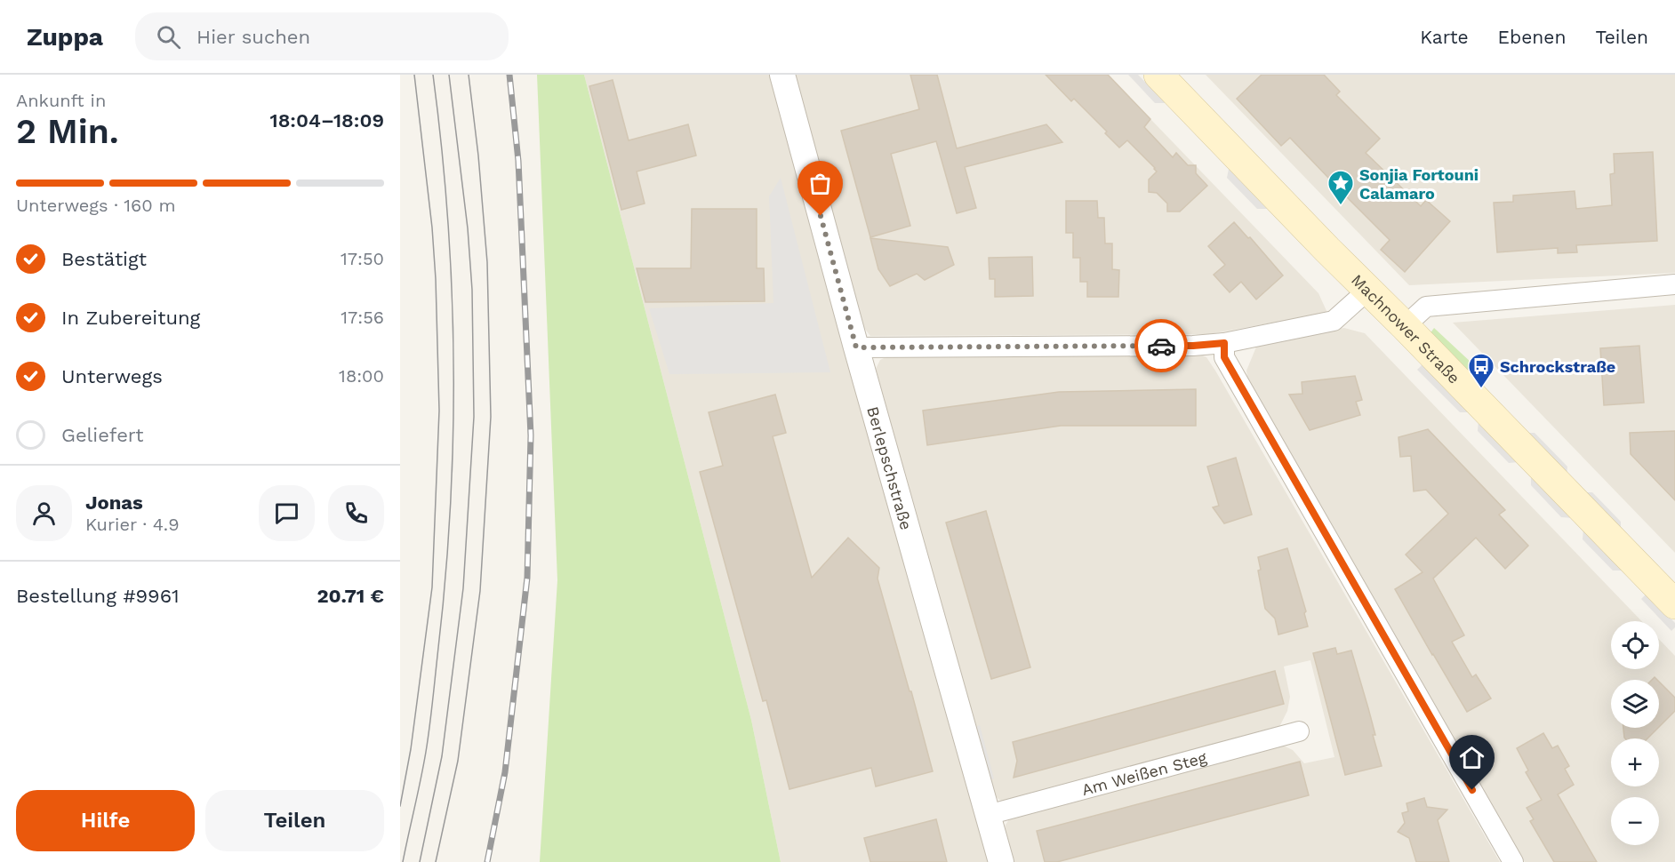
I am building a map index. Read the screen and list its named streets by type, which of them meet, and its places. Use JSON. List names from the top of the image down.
{
  "streets": {
    "main road": ["Machnower Straße"],
    "street": ["Berlepschstraße", "Am Weißen Steg"]
  },
  "crossings": [
    ["Berlepschstraße", "Am Weißen Steg"]
  ],
  "places": {
    "place": ["Sonjia Fortouni Calamaro"],
    "bus stop": ["Schrockstraße"]
  },
  "page": {
    "header": "Zuppa",
    "search": "Hier suchen",
    "nav": ["Karte", "Ebenen", "Teilen"],
    "heading": ["2 Min.", "Ankunft in", "18:04–18:09"],
    "panel": [
      "Jonas",
      "Kurier · 4.9",
      "Bestellung #9961",
      "20.71 €"
    ],
    "bar": "Unterwegs · 160 m",
    "list": [
      ["Bestätigt", "17:50"],
      ["In Zubereitung", "17:56"],
      ["Unterwegs", "18:00"],
      "Geliefert"
    ],
    "map_buttons": ["+", "−"],
    "buttons": ["Hilfe", "Teilen"]
  }
}
